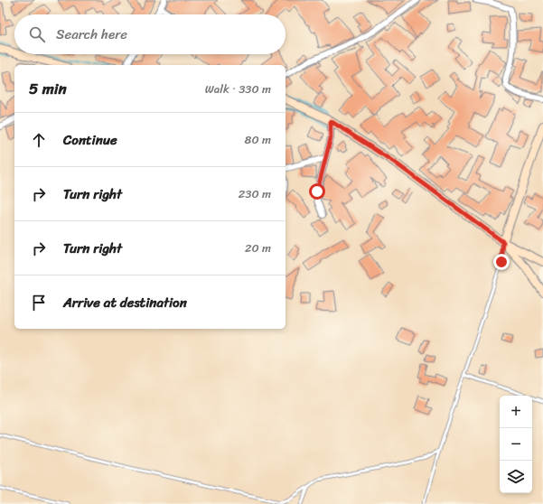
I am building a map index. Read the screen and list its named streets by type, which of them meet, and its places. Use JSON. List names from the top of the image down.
{
  "page": {
    "search": "Search here",
    "heading": ["5 min", "Walk · 330 m"],
    "list": [
      ["Continue", "80 m"],
      ["Turn right", "230 m"],
      ["Turn right", "20 m"],
      "Arrive at destination"
    ],
    "map_buttons": ["+", "−"]
  }
}
